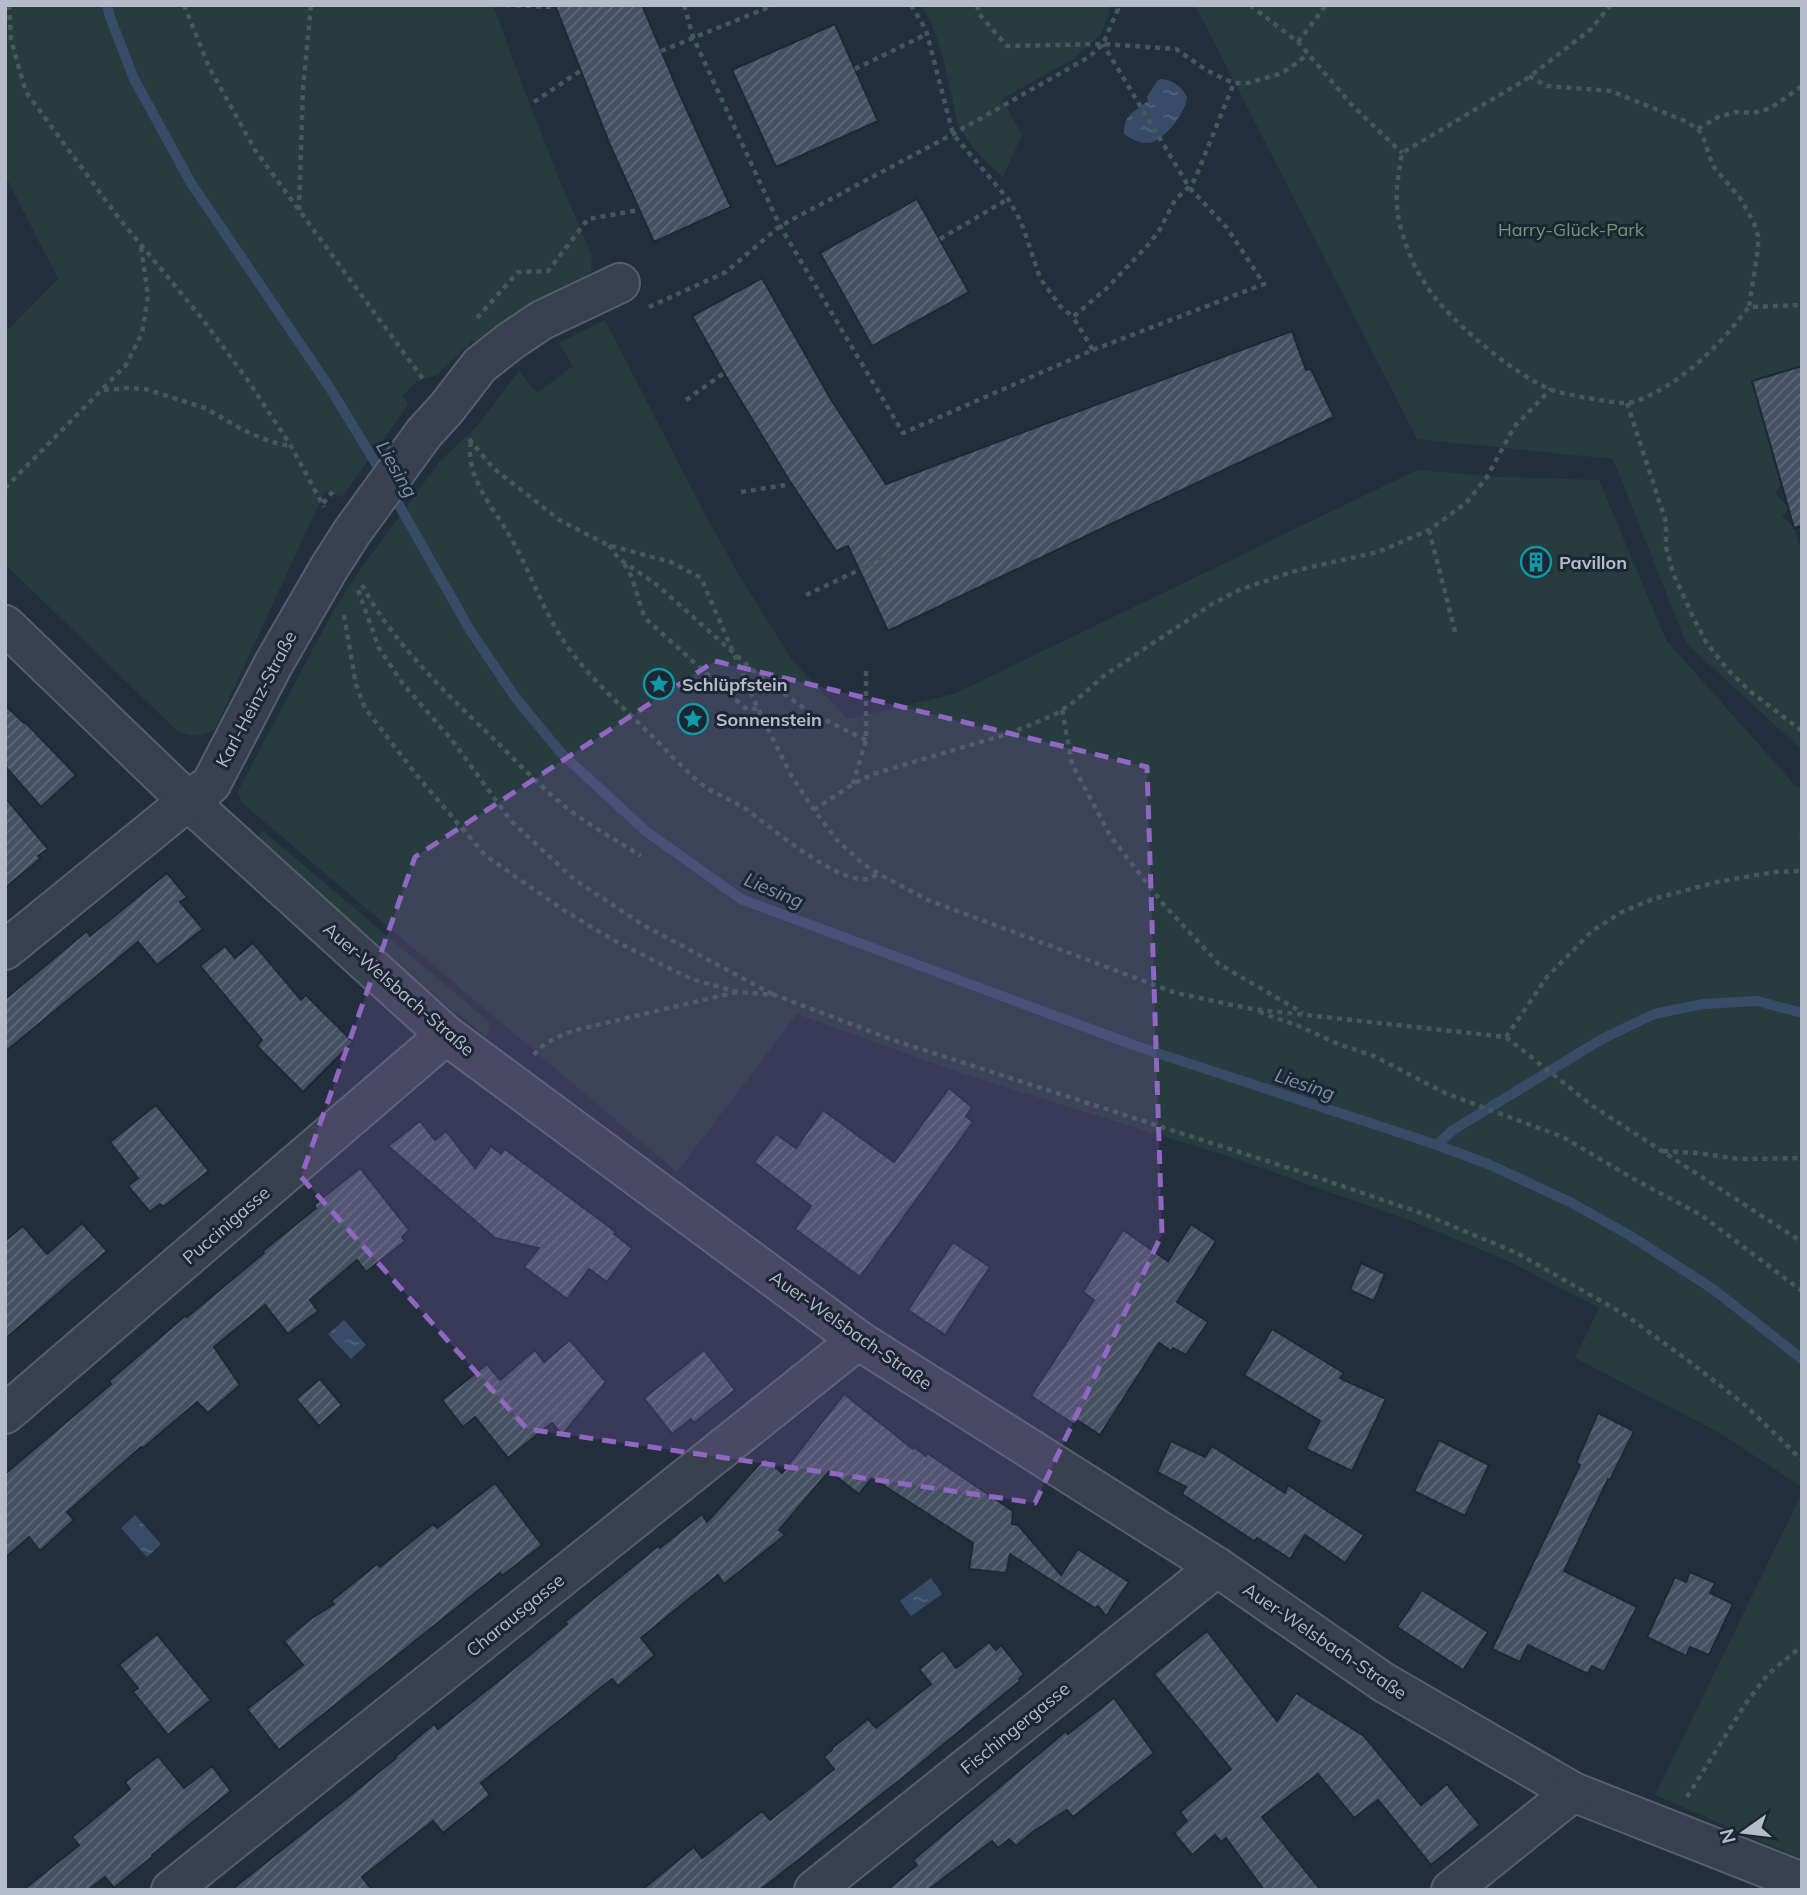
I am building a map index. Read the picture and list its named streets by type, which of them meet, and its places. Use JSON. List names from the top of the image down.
{
  "streets": {
    "street": [
      "Karl-Heinz-Straße",
      "Auer-Welsbach-Straße",
      "Puccinigasse",
      "Charausgasse",
      "Fischingergasse"
    ]
  },
  "crossings": [
    ["Karl-Heinz-Straße", "Auer-Welsbach-Straße"],
    ["Auer-Welsbach-Straße", "Puccinigasse"],
    ["Auer-Welsbach-Straße", "Charausgasse"],
    ["Auer-Welsbach-Straße", "Fischingergasse"]
  ],
  "water": ["Liesing"],
  "parks": ["Harry-Glück-Park"],
  "places": {
    "building": ["Pavillon"],
    "place": ["Schlüpfstein", "Sonnenstein"]
  },
  "north": "left"
}
